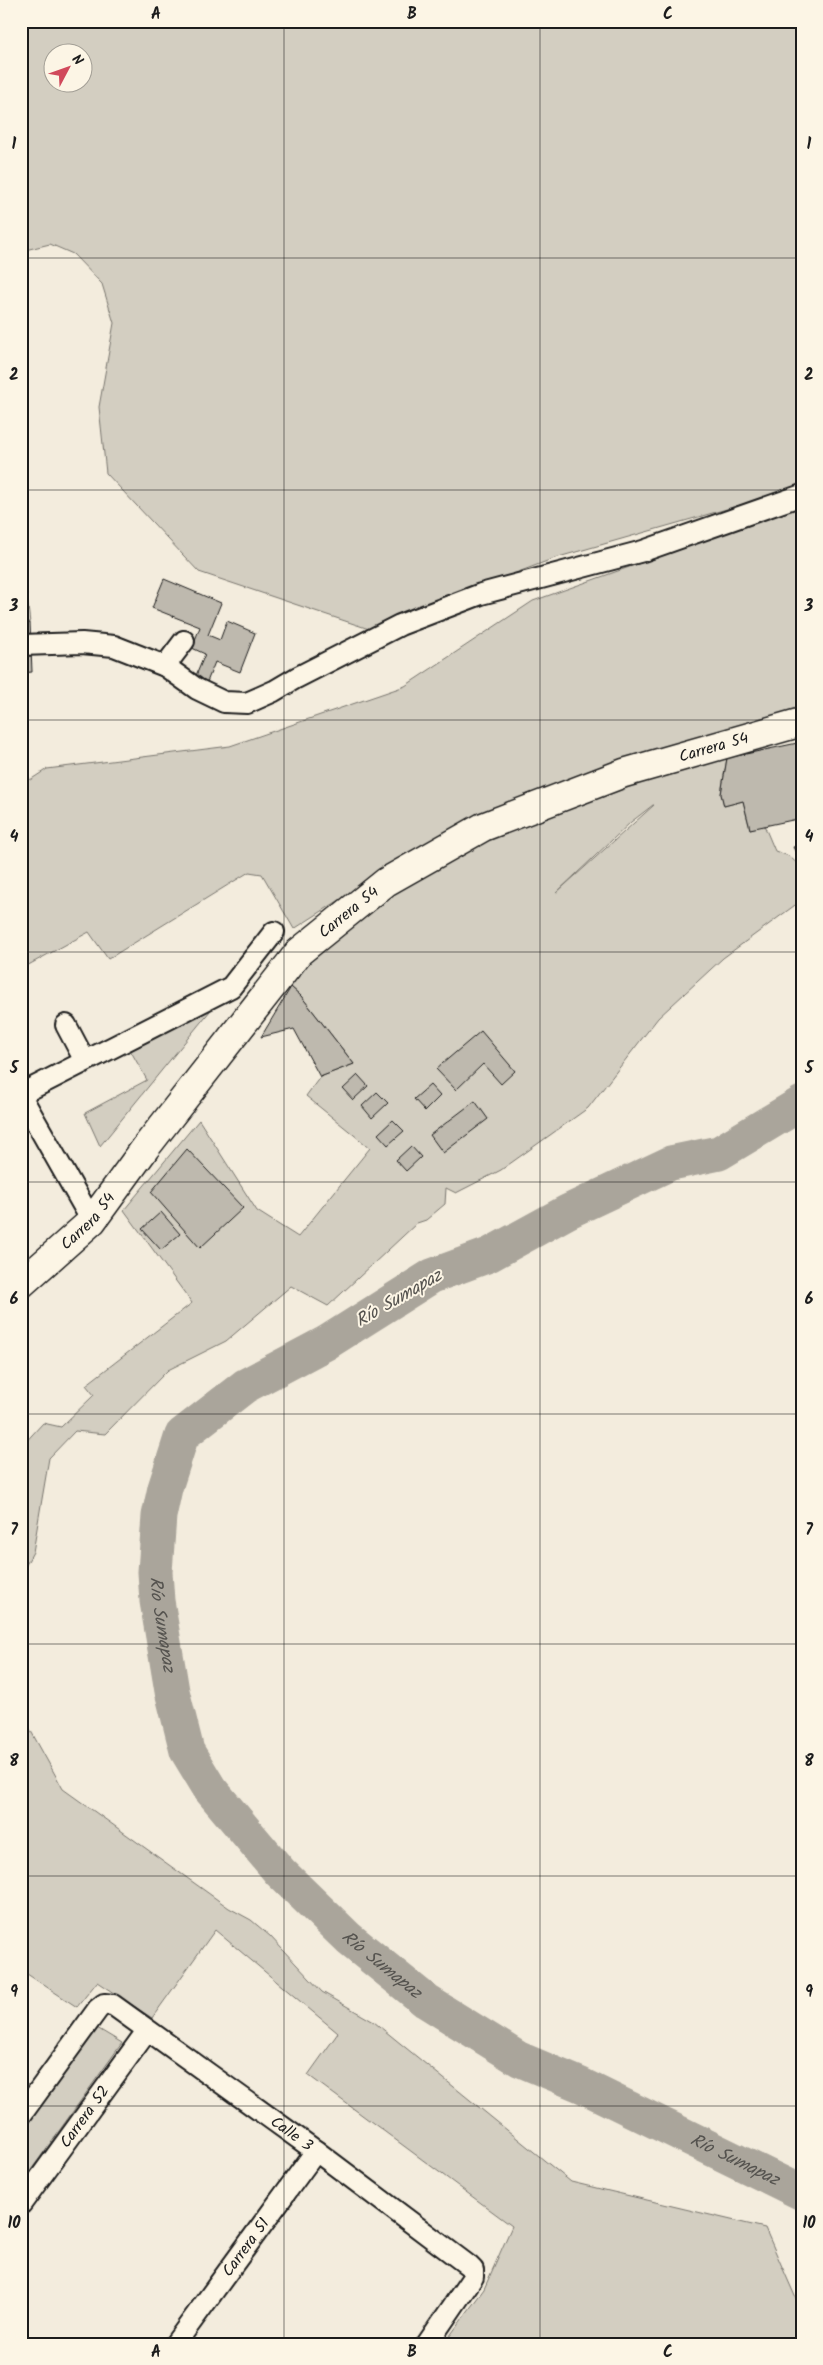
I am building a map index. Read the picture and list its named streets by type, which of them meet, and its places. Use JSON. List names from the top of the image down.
{
  "streets": {
    "main road": ["Carrera 54"],
    "street": ["Carrera 52", "Calle 3", "Carrera 51"]
  },
  "crossings": [
    ["Carrera 52", "Calle 3"],
    ["Calle 3", "Carrera 51"]
  ],
  "water": ["Río Sumapaz"],
  "north": "top right",
  "grid": {
    "columns": ["A", "B", "C"],
    "rows": [
      "1",
      "2",
      "3",
      "4",
      "5",
      "6",
      "7",
      "8",
      "9",
      "10"
    ]
  }
}
